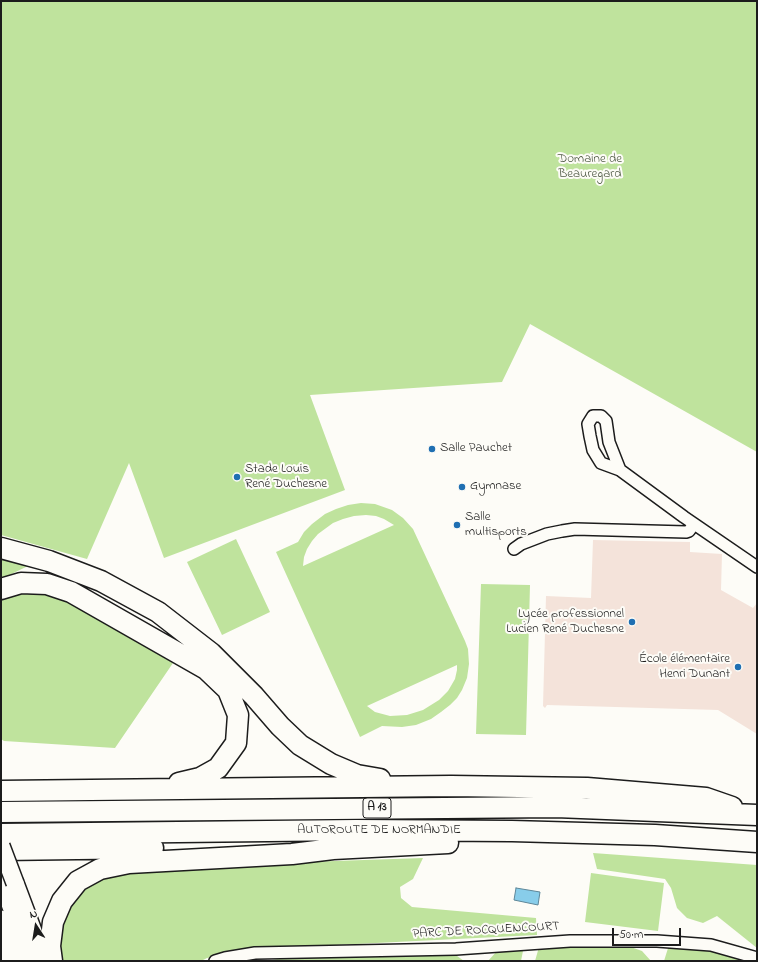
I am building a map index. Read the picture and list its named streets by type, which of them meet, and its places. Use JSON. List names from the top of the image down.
{
  "streets": {
    "highway": ["A 13", "AUTOROUTE DE NORMANDIE"],
    "street": ["PARC DE ROCQUENCOURT"]
  },
  "parks": ["Domaine de Beauregard"],
  "places": [
    "Salle Pauchet",
    "Stade Louis René Duchesne",
    "Gymnase",
    "Salle multisports",
    "Lycée professionnel Lucien René Duchesne",
    "École élémentaire Henri Dunant"
  ],
  "scale_bar": "50 m",
  "north": "top"
}
